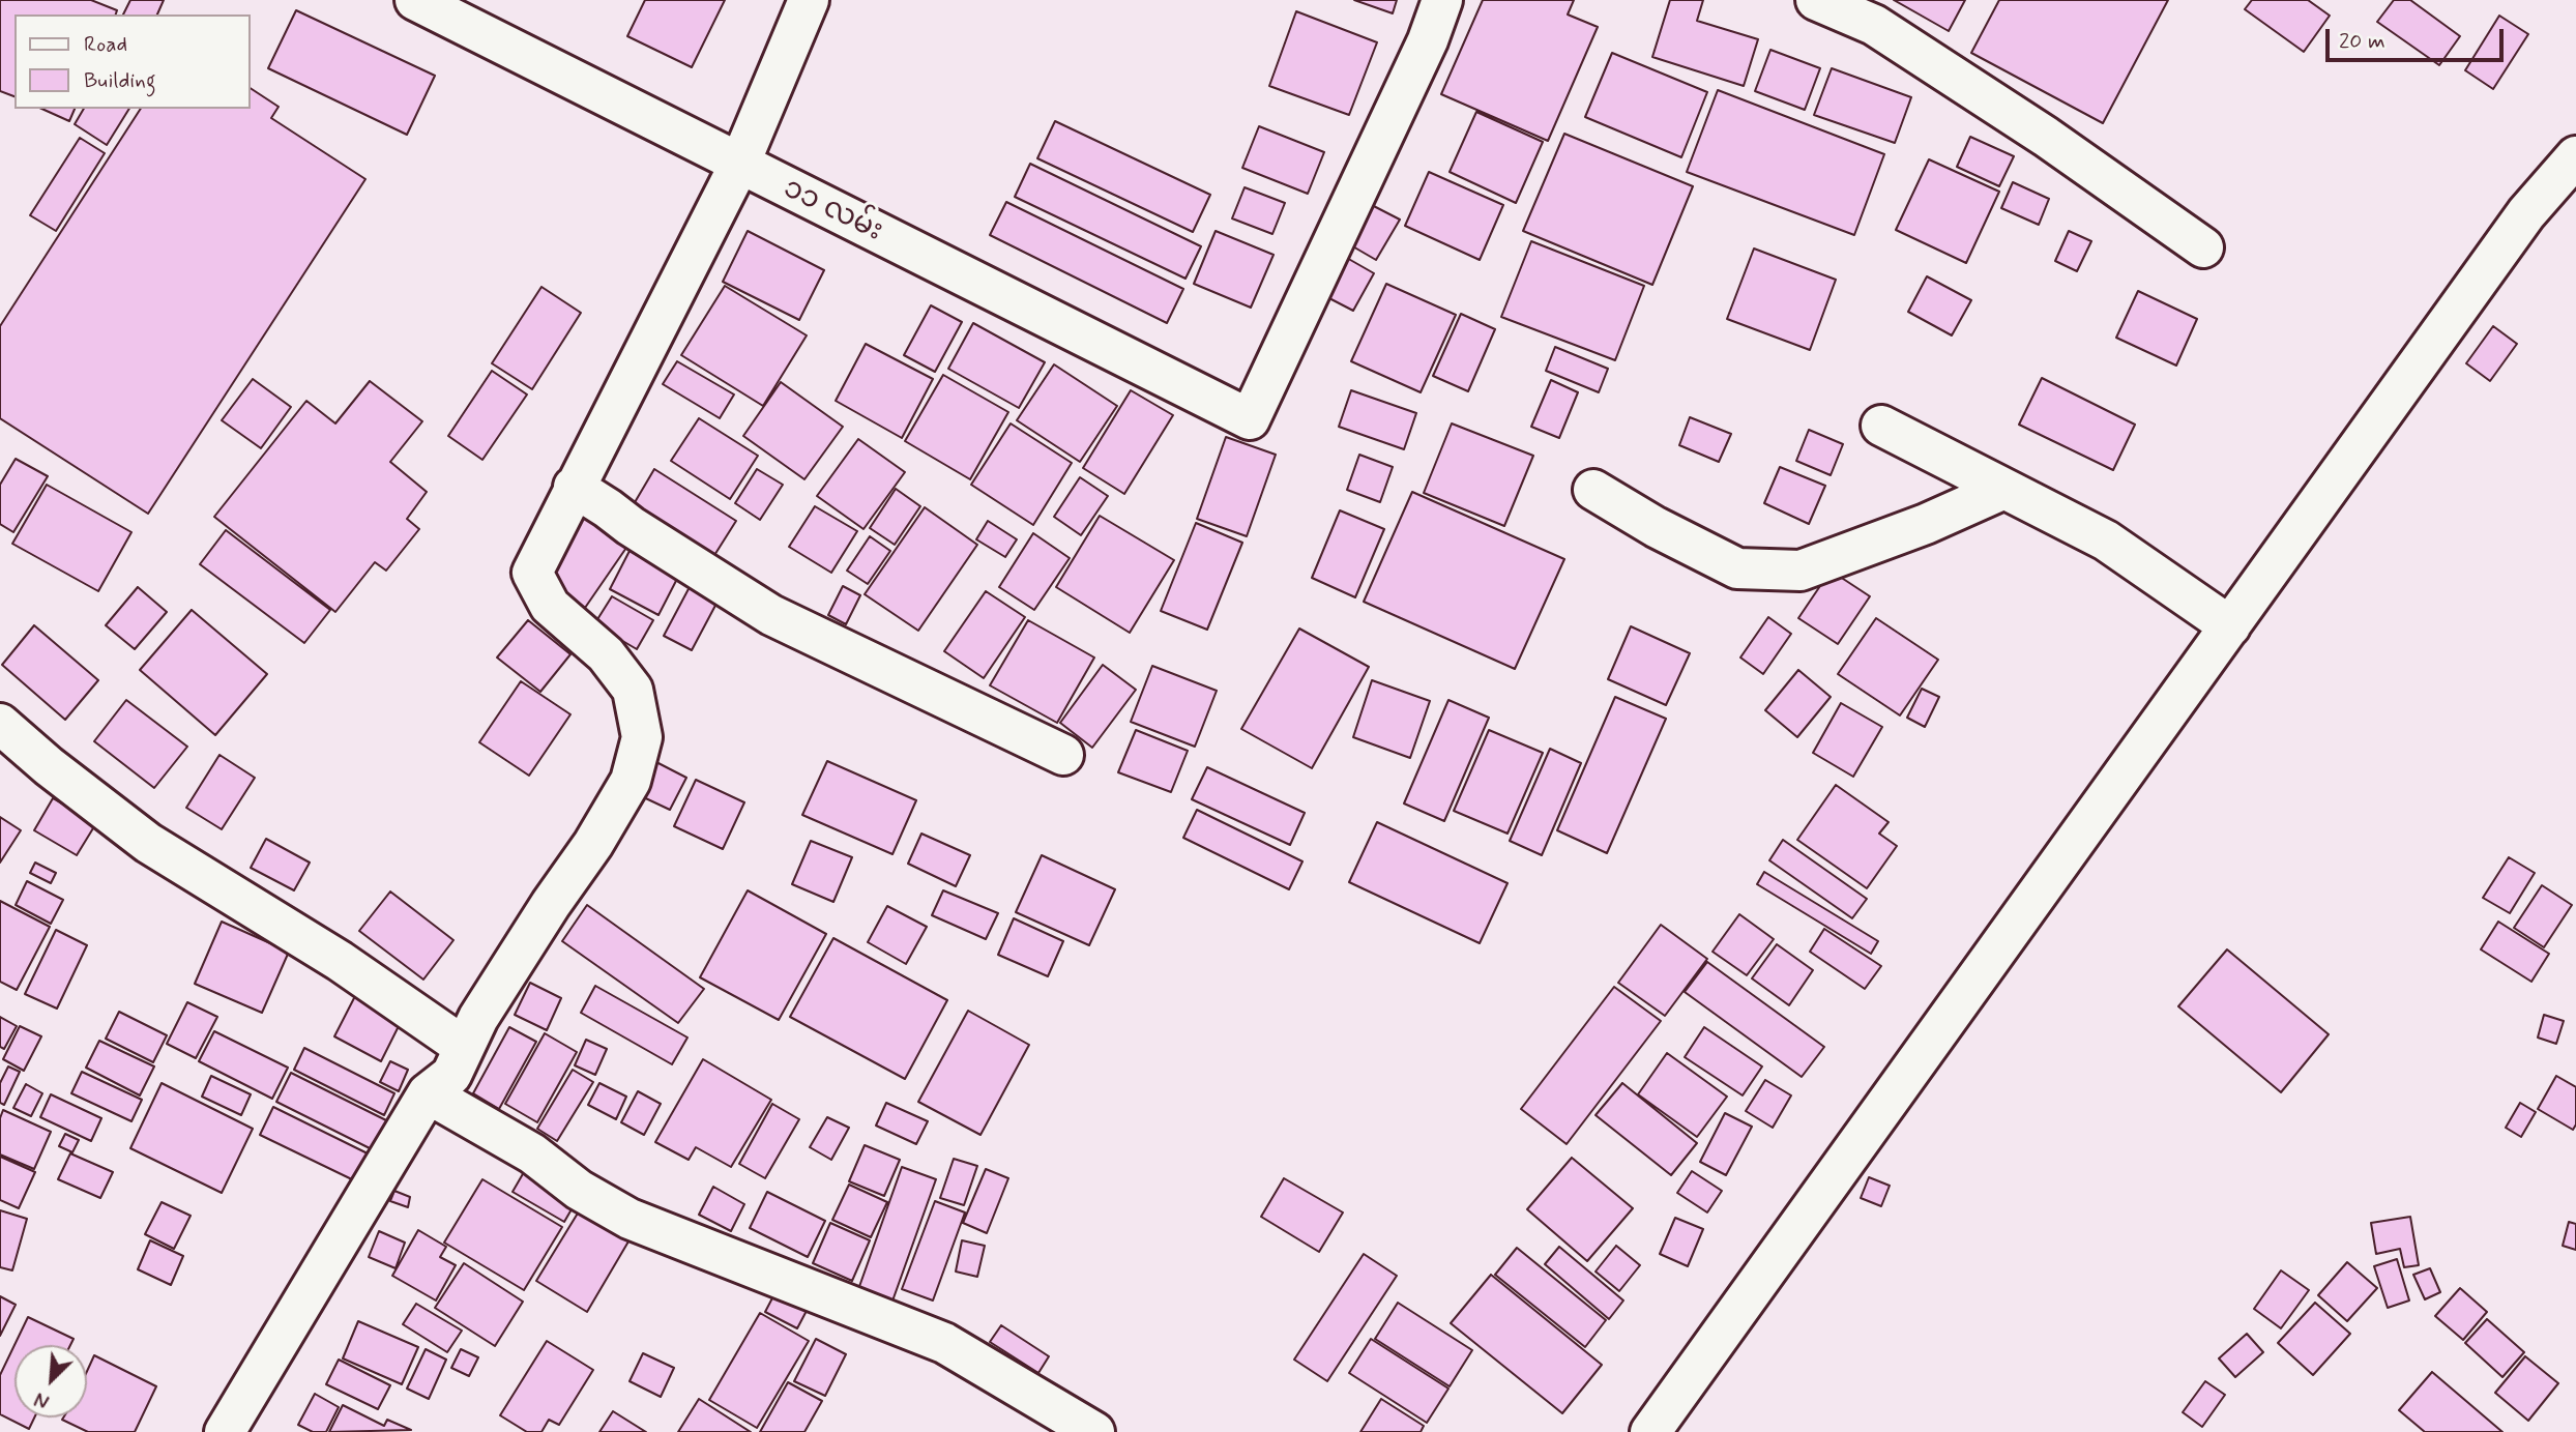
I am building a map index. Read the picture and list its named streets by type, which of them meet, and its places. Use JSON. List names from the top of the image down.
{
  "streets": {
    "street": ["၁၁ လမ်း"]
  },
  "legend": ["Road", "Building"],
  "scale_bar": "20 m",
  "north": "bottom left"
}
